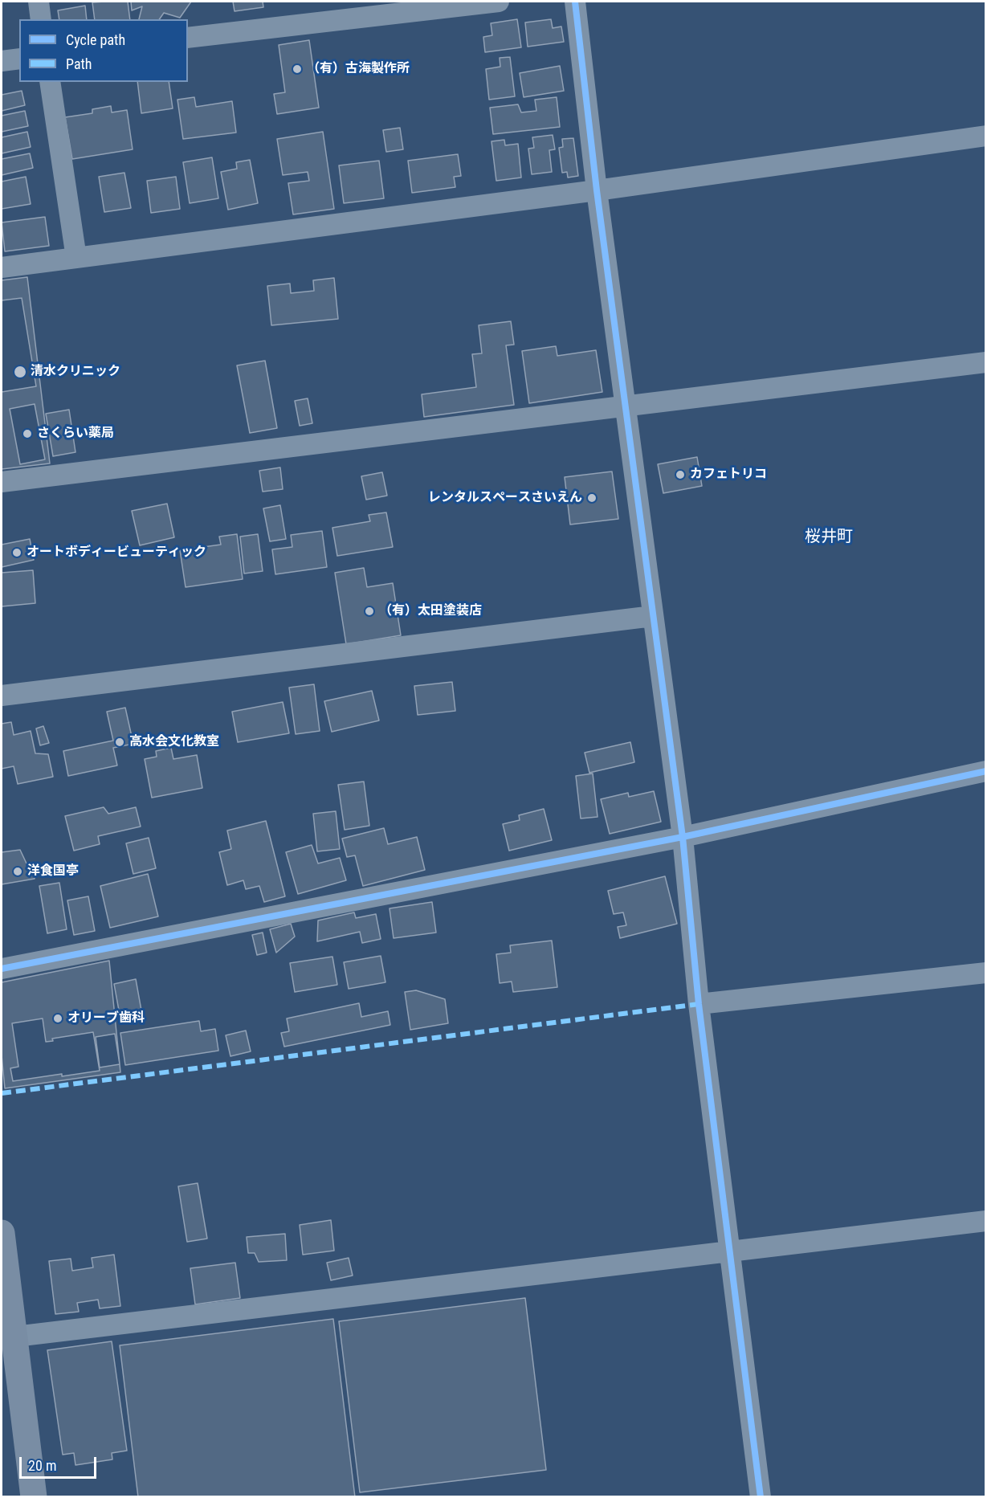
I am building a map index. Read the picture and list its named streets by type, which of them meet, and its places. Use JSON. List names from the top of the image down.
{
  "districts": ["桜井町"],
  "places": [
    "（有）古海製作所",
    "清水クリニック",
    "さくらい薬局",
    "カフェトリコ",
    "レンタルスペースさいえん",
    "オートボディービューティック",
    "（有）太田塗装店",
    "高水会文化教室",
    "洋食国亭",
    "オリーブ歯科"
  ],
  "legend": ["Cycle path", "Path"],
  "scale_bar": "20 m"
}
